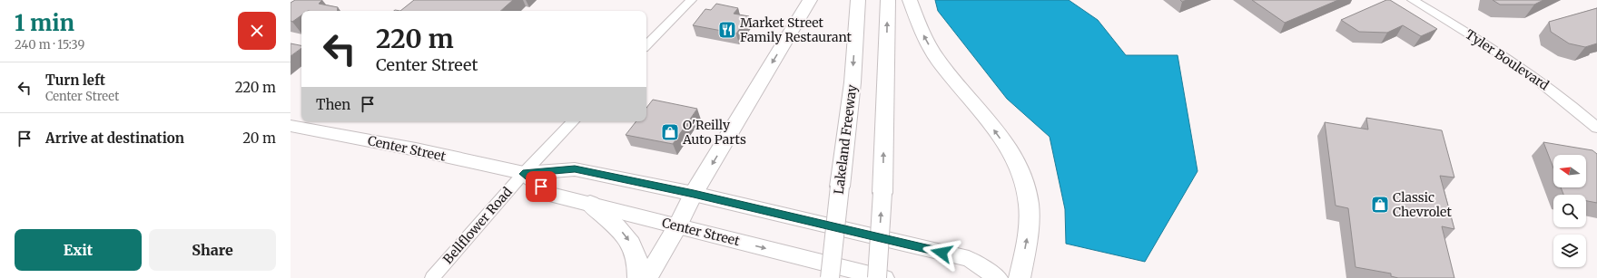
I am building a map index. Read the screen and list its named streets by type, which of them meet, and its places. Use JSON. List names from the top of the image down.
{
  "streets": {
    "highway": ["Lakeland Freeway"],
    "main road": ["Center Street"],
    "street": ["Tyler Boulevard", "Bellflower Road"]
  },
  "crossings": [
    ["Center Street", "Bellflower Road"]
  ],
  "places": {
    "restaurant": ["Market Street Family Restaurant"],
    "shop": ["O'Reilly Auto Parts", "Classic Chevrolet"]
  },
  "north": "left",
  "page": {
    "heading": ["1 min", "240 m · 15:39"],
    "turn": ["220 m", "Center Street"],
    "list": [
      {
        "name": "Turn left",
        "note": "Center Street",
        "value": "220 m"
      },
      {
        "name": "Arrive at destination",
        "value": "20 m"
      }
    ],
    "then": "Then",
    "buttons": ["Exit", "Share"]
  }
}
